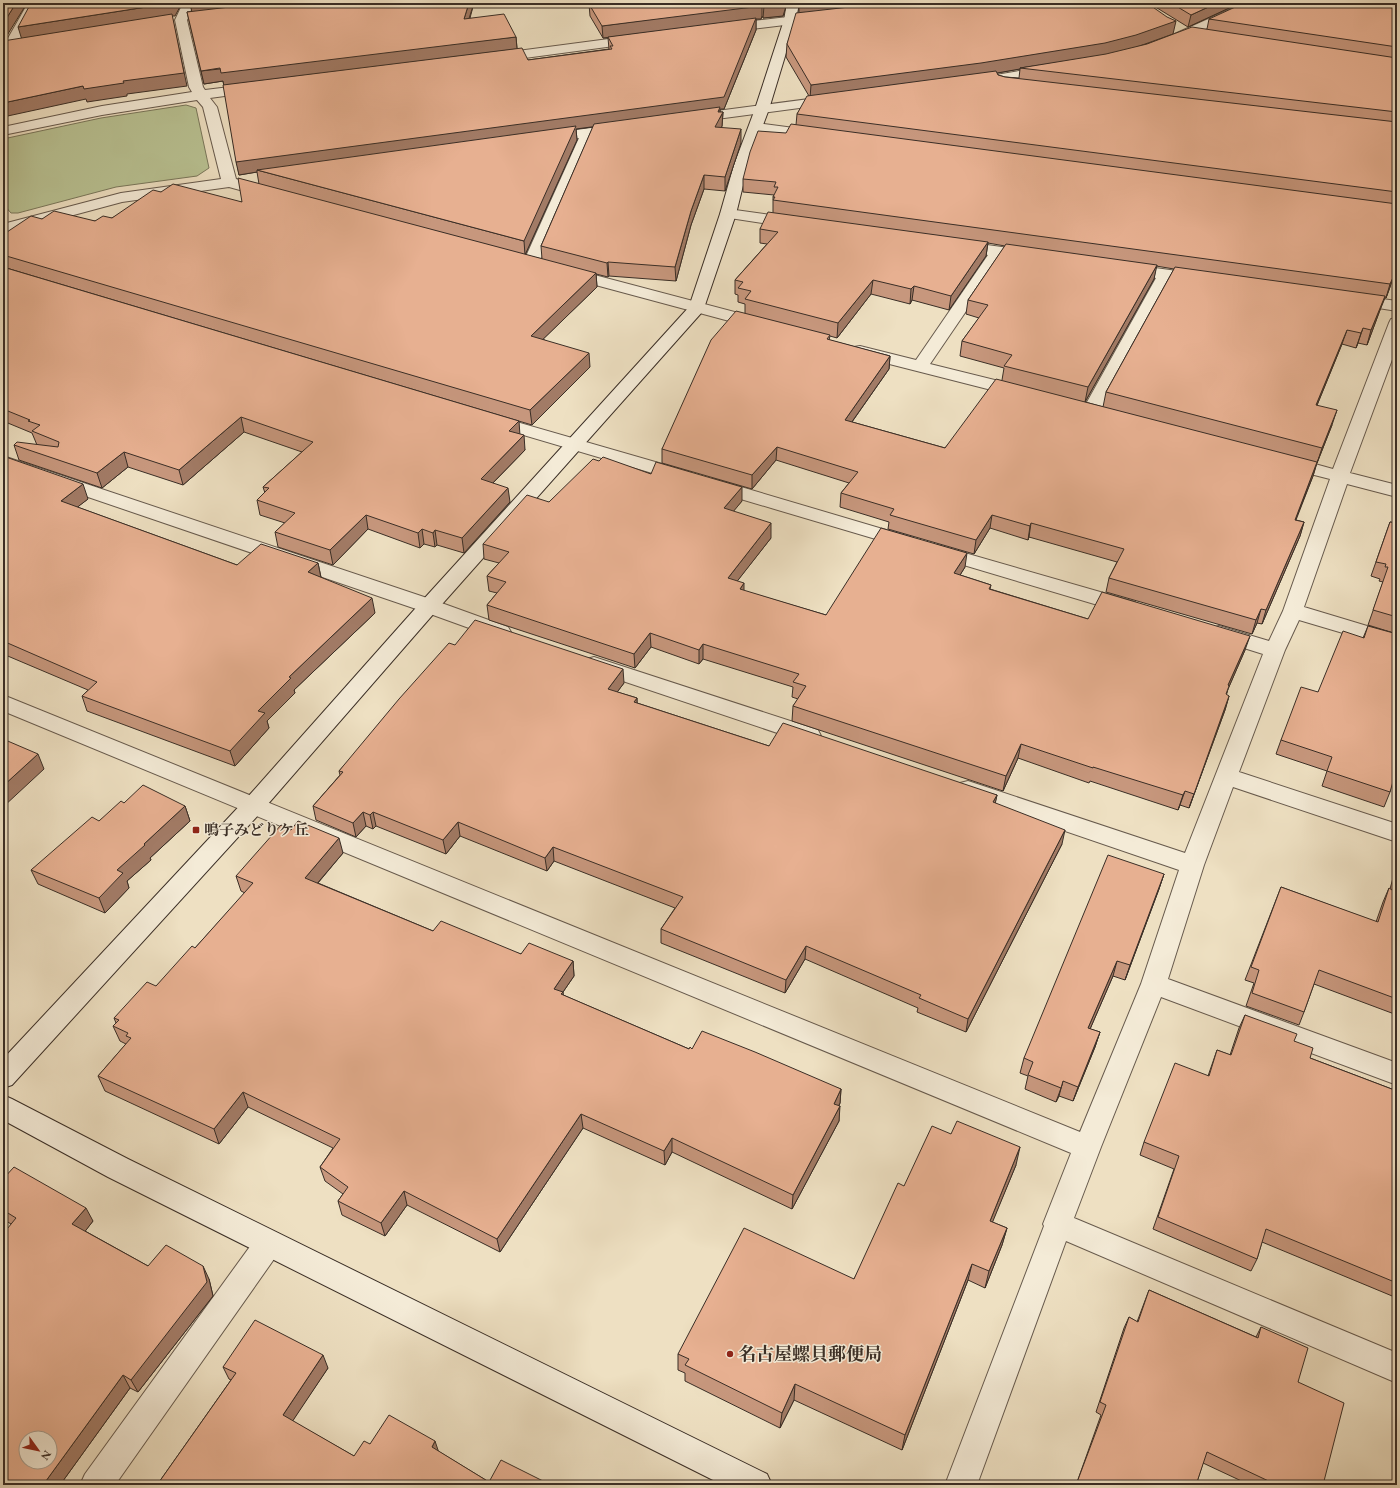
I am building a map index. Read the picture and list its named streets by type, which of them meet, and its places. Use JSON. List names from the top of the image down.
{
  "places": {
    "transit": ["鳴子みどりケ丘"],
    "other": ["名古屋螺貝郵便局"]
  },
  "north": "bottom right"
}
